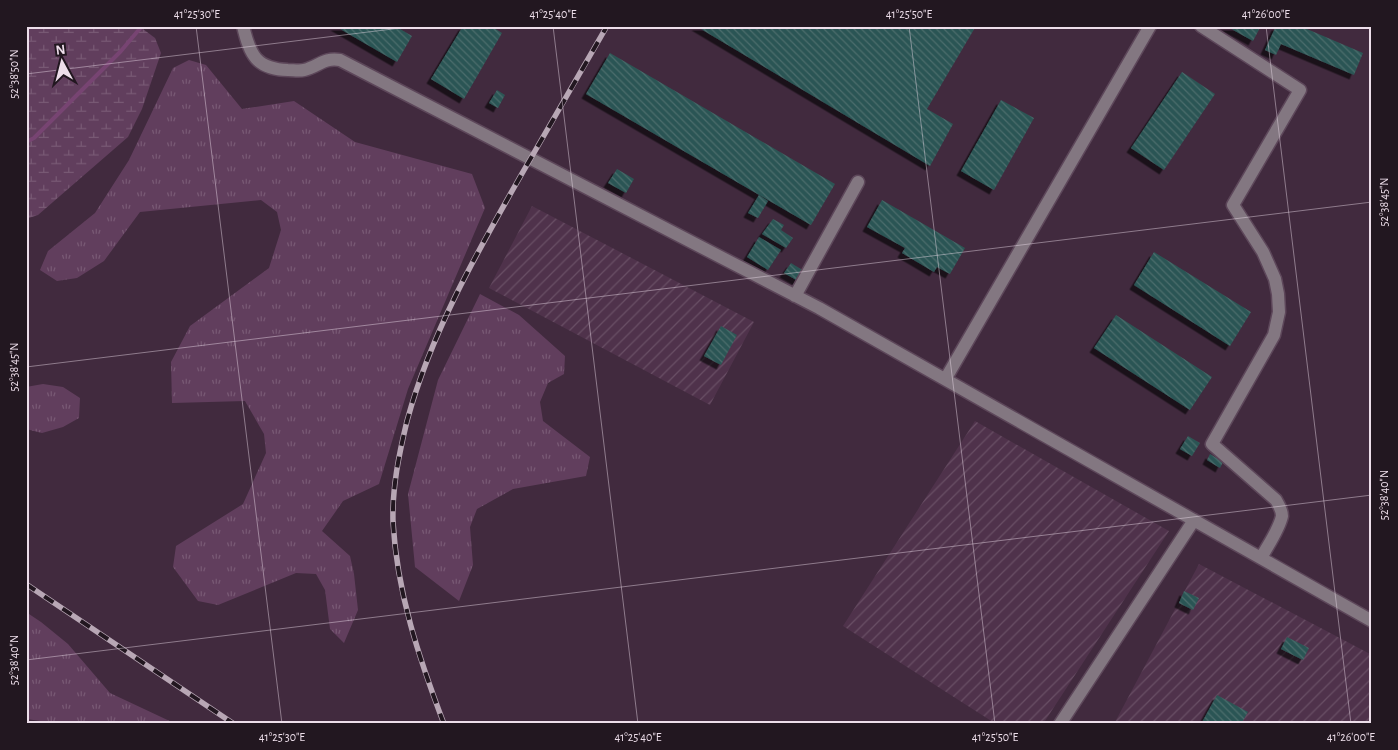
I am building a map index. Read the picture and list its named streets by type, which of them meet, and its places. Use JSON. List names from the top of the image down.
{
  "north": "top",
  "coordinates": [
    "41°25'30\"E",
    "41°25'40\"E",
    "41°25'50\"E",
    "41°26'00\"E",
    "52°38'50\"N",
    "52°38'45\"N",
    "52°38'40\"N"
  ]
}
